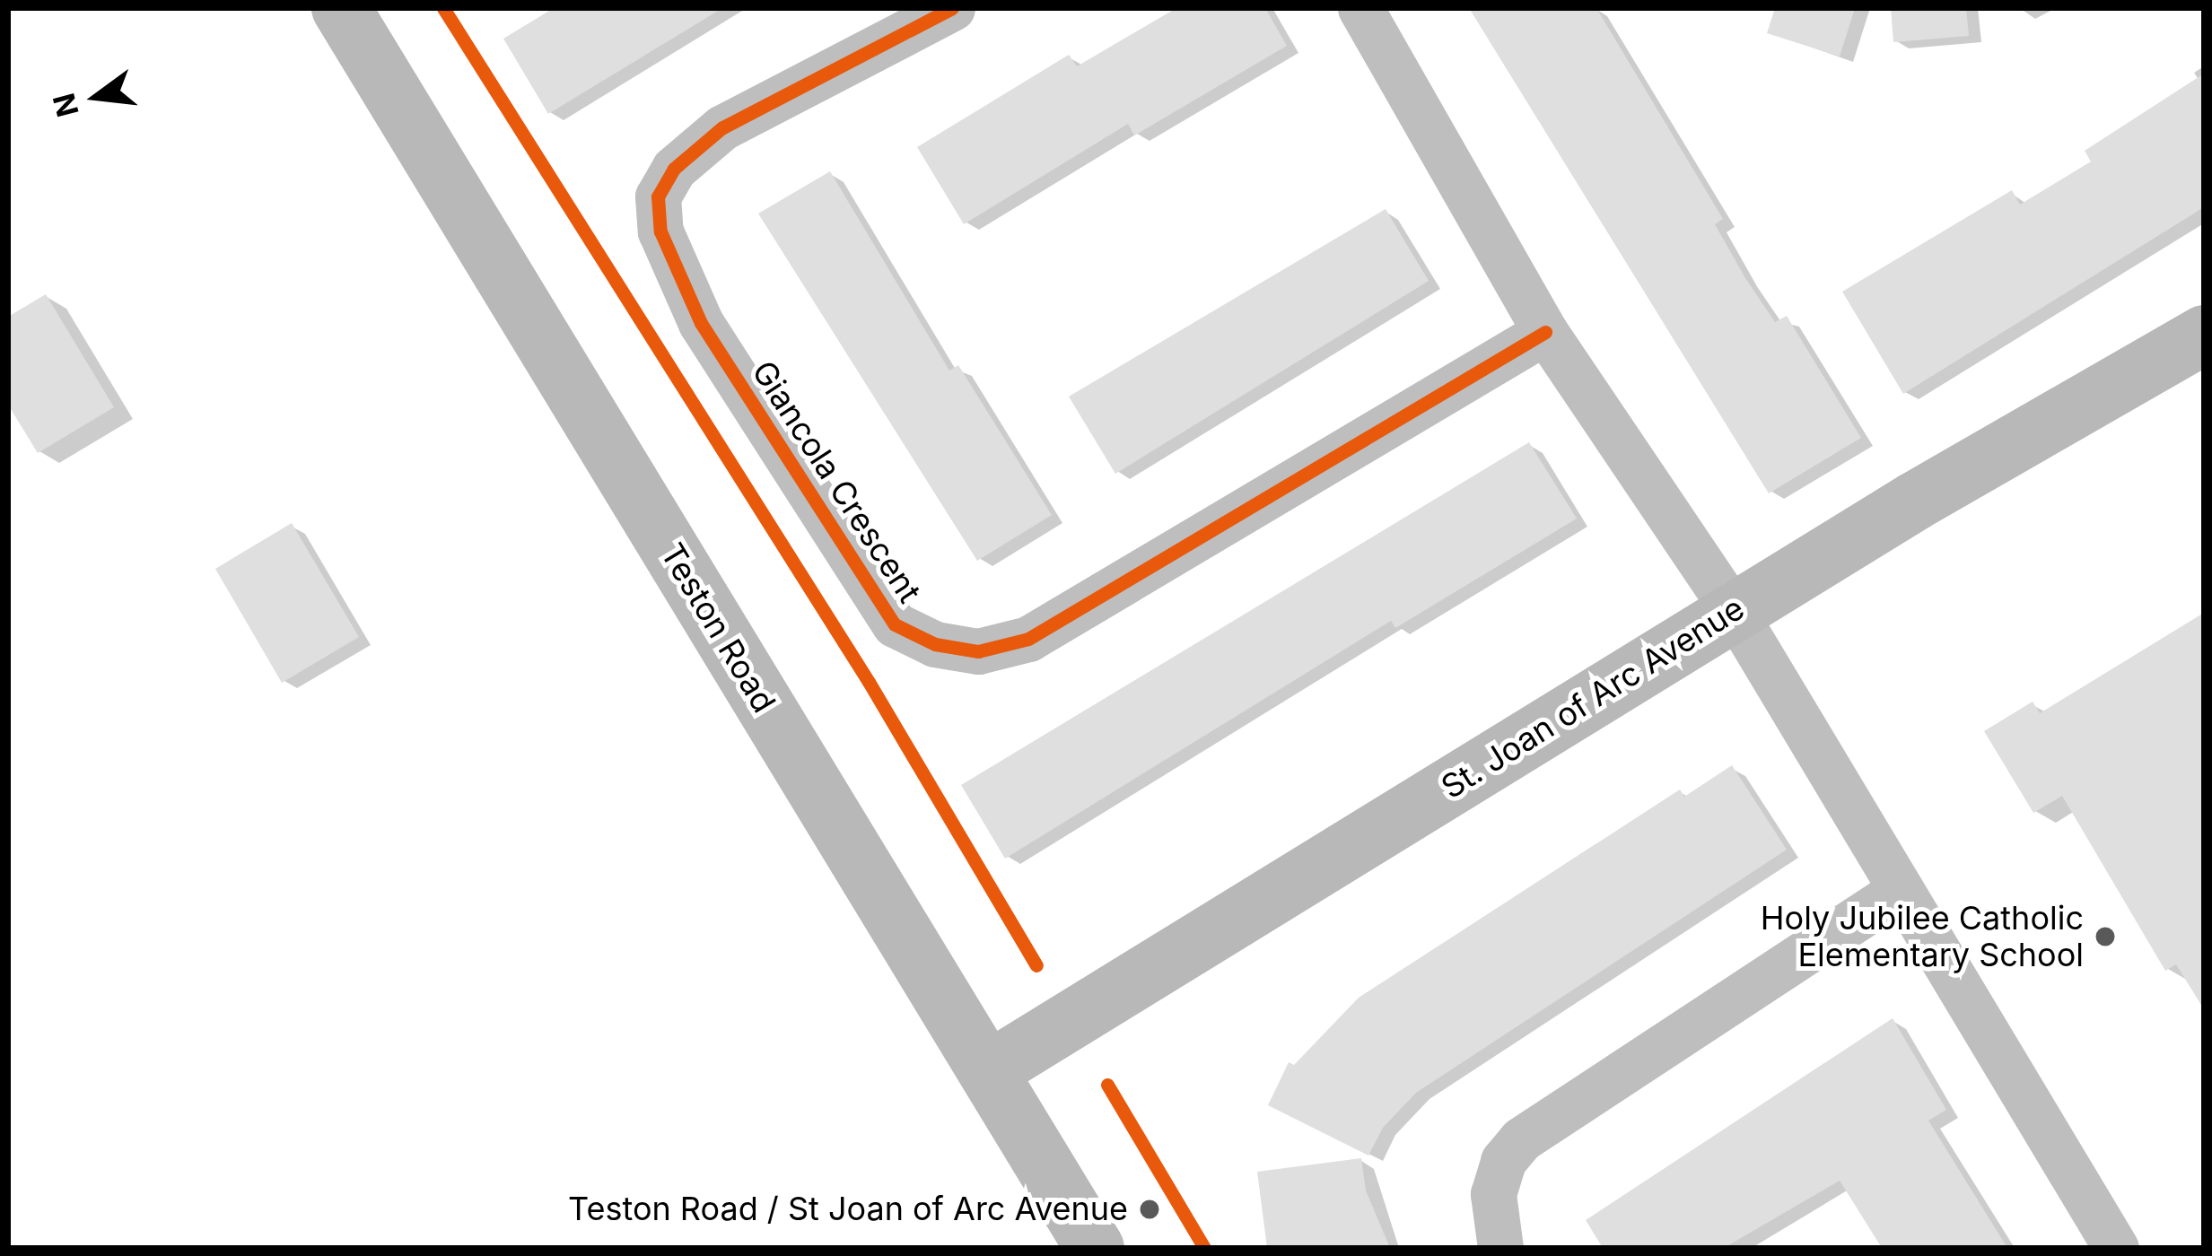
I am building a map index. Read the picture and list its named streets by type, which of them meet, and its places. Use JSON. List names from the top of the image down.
{
  "streets": {
    "main road": ["Teston Road", "St. Joan of Arc Avenue"],
    "street": ["Giancola Crescent"]
  },
  "crossings": [
    ["Teston Road", "St. Joan of Arc Avenue"]
  ],
  "places": ["Holy Jubilee Catholic Elementary School", "Teston Road / St Joan of Arc Avenue"],
  "north": "left"
}
